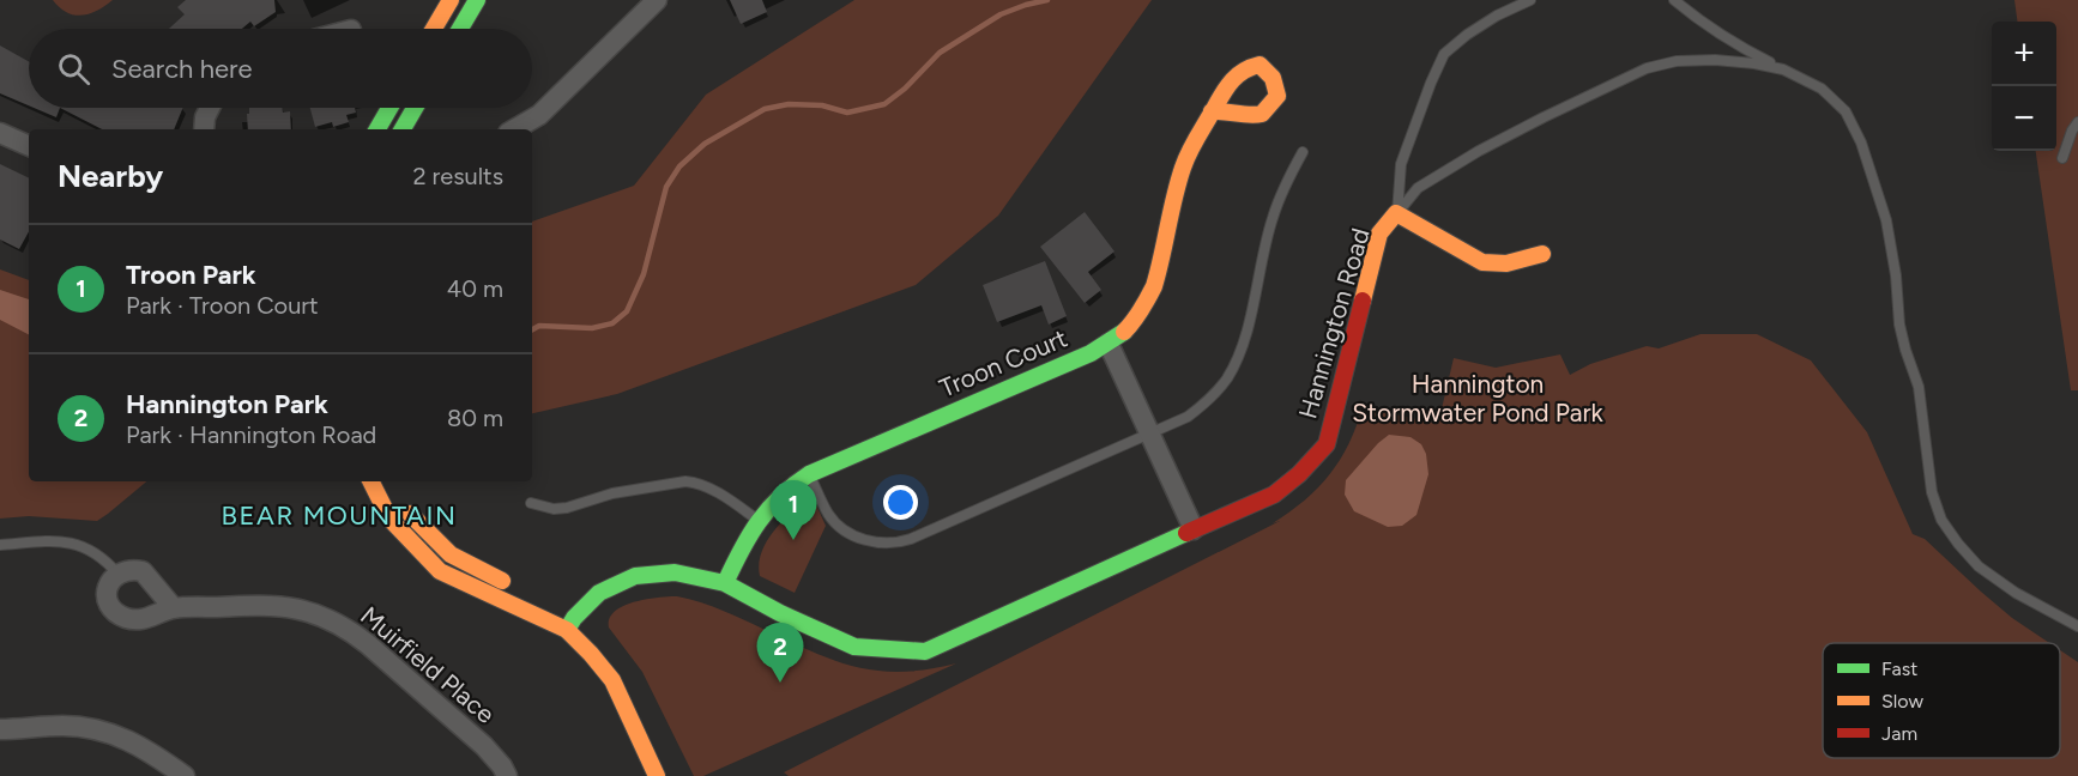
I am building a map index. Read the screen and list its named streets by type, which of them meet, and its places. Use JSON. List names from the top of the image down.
{
  "streets": {
    "street": ["Hannington Road", "Troon Court", "Muirfield Place"]
  },
  "crossings": [
    ["Hannington Road", "Troon Court"]
  ],
  "districts": ["BEAR MOUNTAIN"],
  "parks": ["Hannington Stormwater Pond Park"],
  "legend": ["Fast", "Slow", "Jam"],
  "page": {
    "map_buttons": ["+", "−"],
    "search": "Search here",
    "heading": ["Nearby", "2 results"],
    "list": [
      {
        "mark": "1",
        "name": "Troon Park",
        "note": "Park · Troon Court",
        "value": "40 m"
      },
      {
        "mark": "2",
        "name": "Hannington Park",
        "note": "Park · Hannington Road",
        "value": "80 m"
      }
    ],
    "pins": ["1", "2"]
  }
}
